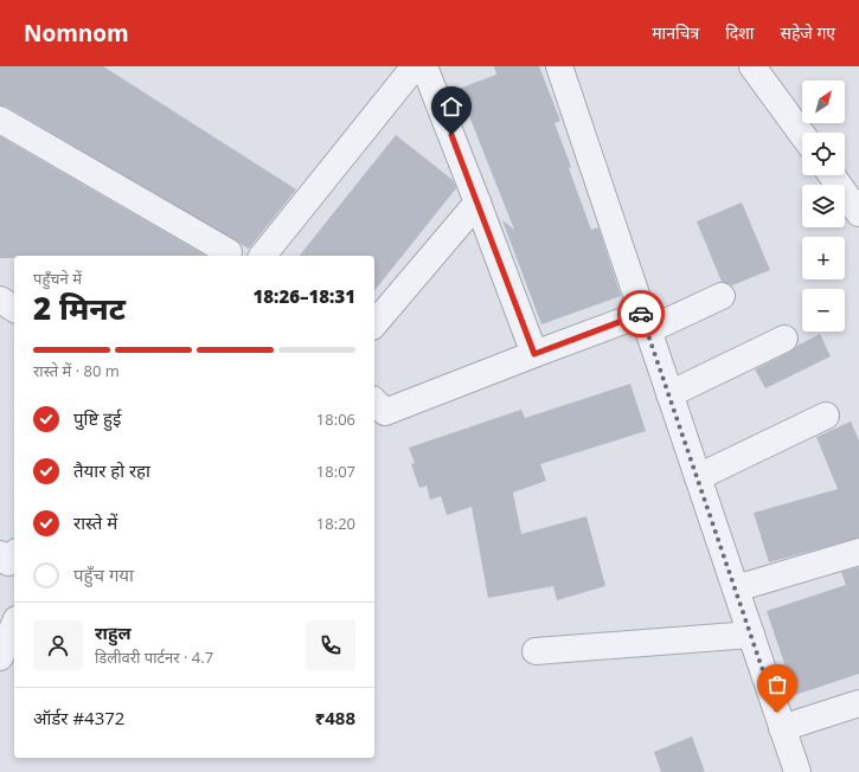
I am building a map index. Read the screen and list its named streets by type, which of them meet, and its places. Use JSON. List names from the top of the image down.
{
  "north": "top right",
  "page": {
    "header": "Nomnom",
    "nav": ["मानचित्र", "दिशा", "सहेजे गए"],
    "map_buttons": ["+", "−"],
    "heading": ["2 मिनट", "पहुँचने में", "18:26–18:31"],
    "panel": [
      "राहुल",
      "डिलीवरी पार्टनर · 4.7",
      "ऑर्डर #4372",
      "₹488"
    ],
    "bar": "रास्ते में · 80 m",
    "list": [
      ["पुष्टि हुई", "18:06"],
      ["तैयार हो रहा", "18:07"],
      ["रास्ते में", "18:20"],
      "पहुँच गया"
    ]
  }
}
